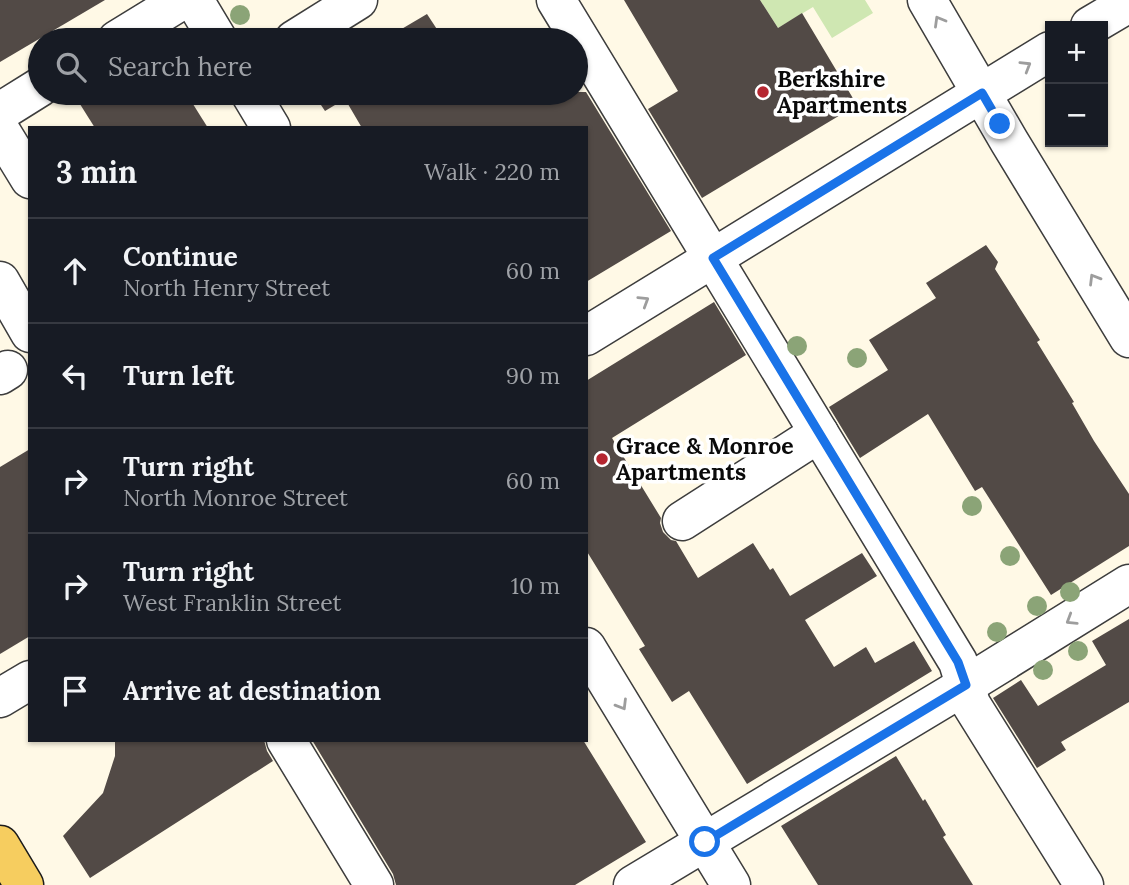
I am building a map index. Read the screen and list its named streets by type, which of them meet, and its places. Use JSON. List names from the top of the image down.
{
  "places": ["Berkshire Apartments", "Grace & Monroe Apartments"],
  "page": {
    "map_buttons": ["+", "−"],
    "search": "Search here",
    "heading": ["3 min", "Walk · 220 m"],
    "list": [
      ["Continue", "North Henry Street", "60 m"],
      ["Turn left", "90 m"],
      ["Turn right", "North Monroe Street", "60 m"],
      ["Turn right", "West Franklin Street", "10 m"],
      "Arrive at destination"
    ]
  }
}
